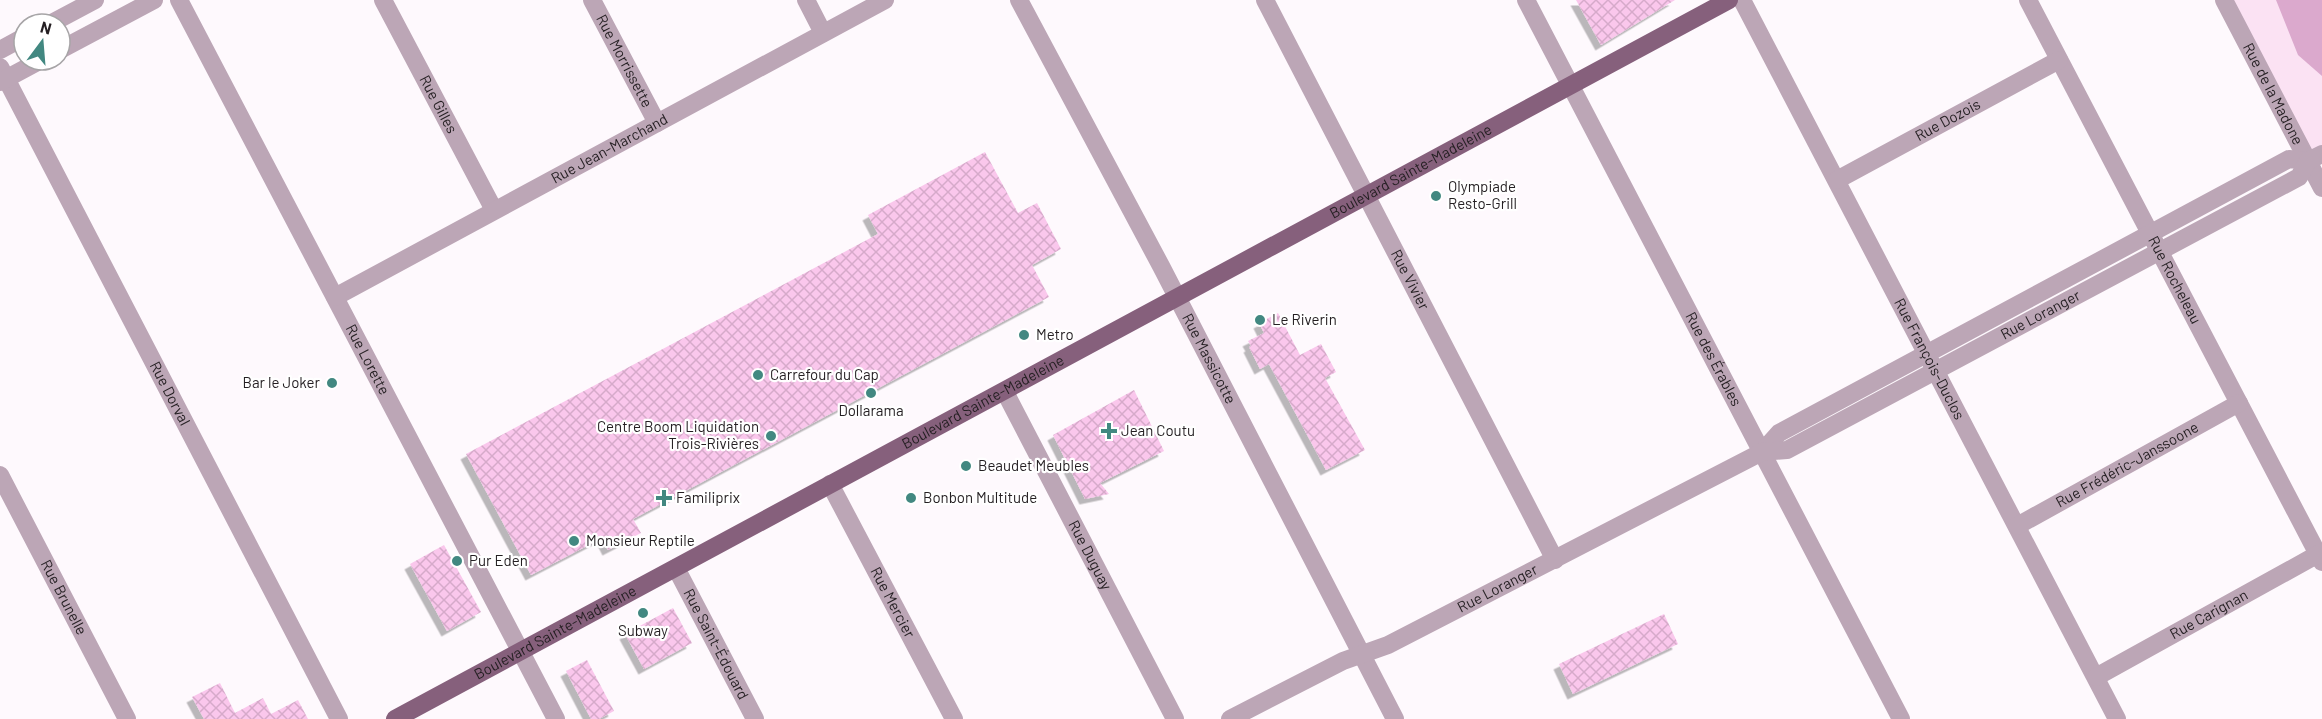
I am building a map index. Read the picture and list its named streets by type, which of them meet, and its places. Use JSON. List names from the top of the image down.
{
  "streets": {
    "main road": ["Boulevard Sainte-Madeleine"],
    "street": [
      "Rue Morrissette",
      "Rue de la Madone",
      "Rue Gilles",
      "Rue Dozois",
      "Rue Jean-Marchand",
      "Rue Vivier",
      "Rue Rocheleau",
      "Rue Loranger",
      "Rue Lorette",
      "Rue Massicotte",
      "Rue François-Duclos",
      "Rue des Érables",
      "Rue Dorval",
      "Rue Frédéric-Janssoone",
      "Rue Duguay",
      "Rue Brunelle",
      "Rue Mercier",
      "Rue Carignan",
      "Rue Saint-Édouard"
    ]
  },
  "crossings": [
    ["Rue Morrissette", "Rue Jean-Marchand"],
    ["Rue de la Madone", "Rue Loranger"],
    ["Rue Gilles", "Rue Jean-Marchand"],
    ["Rue Dozois", "Rue Rocheleau"],
    ["Rue Dozois", "Rue François-Duclos"],
    ["Rue Jean-Marchand", "Rue Lorette"],
    ["Boulevard Sainte-Madeleine", "Rue Vivier"],
    ["Boulevard Sainte-Madeleine", "Rue Lorette"],
    ["Boulevard Sainte-Madeleine", "Rue Massicotte"],
    ["Boulevard Sainte-Madeleine", "Rue des Érables"],
    ["Boulevard Sainte-Madeleine", "Rue Duguay"],
    ["Boulevard Sainte-Madeleine", "Rue Mercier"],
    ["Boulevard Sainte-Madeleine", "Rue Saint-Édouard"],
    ["Rue Vivier", "Rue Loranger"],
    ["Rue Rocheleau", "Rue Loranger"],
    ["Rue Rocheleau", "Rue Frédéric-Janssoone"],
    ["Rue Rocheleau", "Rue Carignan"],
    ["Rue Loranger", "Rue Massicotte"],
    ["Rue Loranger", "Rue François-Duclos"],
    ["Rue Loranger", "Rue des Érables"],
    ["Rue François-Duclos", "Rue Frédéric-Janssoone"],
    ["Rue François-Duclos", "Rue Carignan"]
  ],
  "places": {
    "other": [
      "Olympiade Resto-Grill",
      "Le Riverin",
      "Metro",
      "Carrefour du Cap",
      "Bar le Joker",
      "Dollarama",
      "Centre Boom Liquidation Trois-Rivières",
      "Beaudet Meubles",
      "Bonbon Multitude",
      "Monsieur Reptile",
      "Pur Eden",
      "Subway"
    ],
    "health": ["Jean Coutu", "Familiprix"]
  },
  "north": "top"
}
